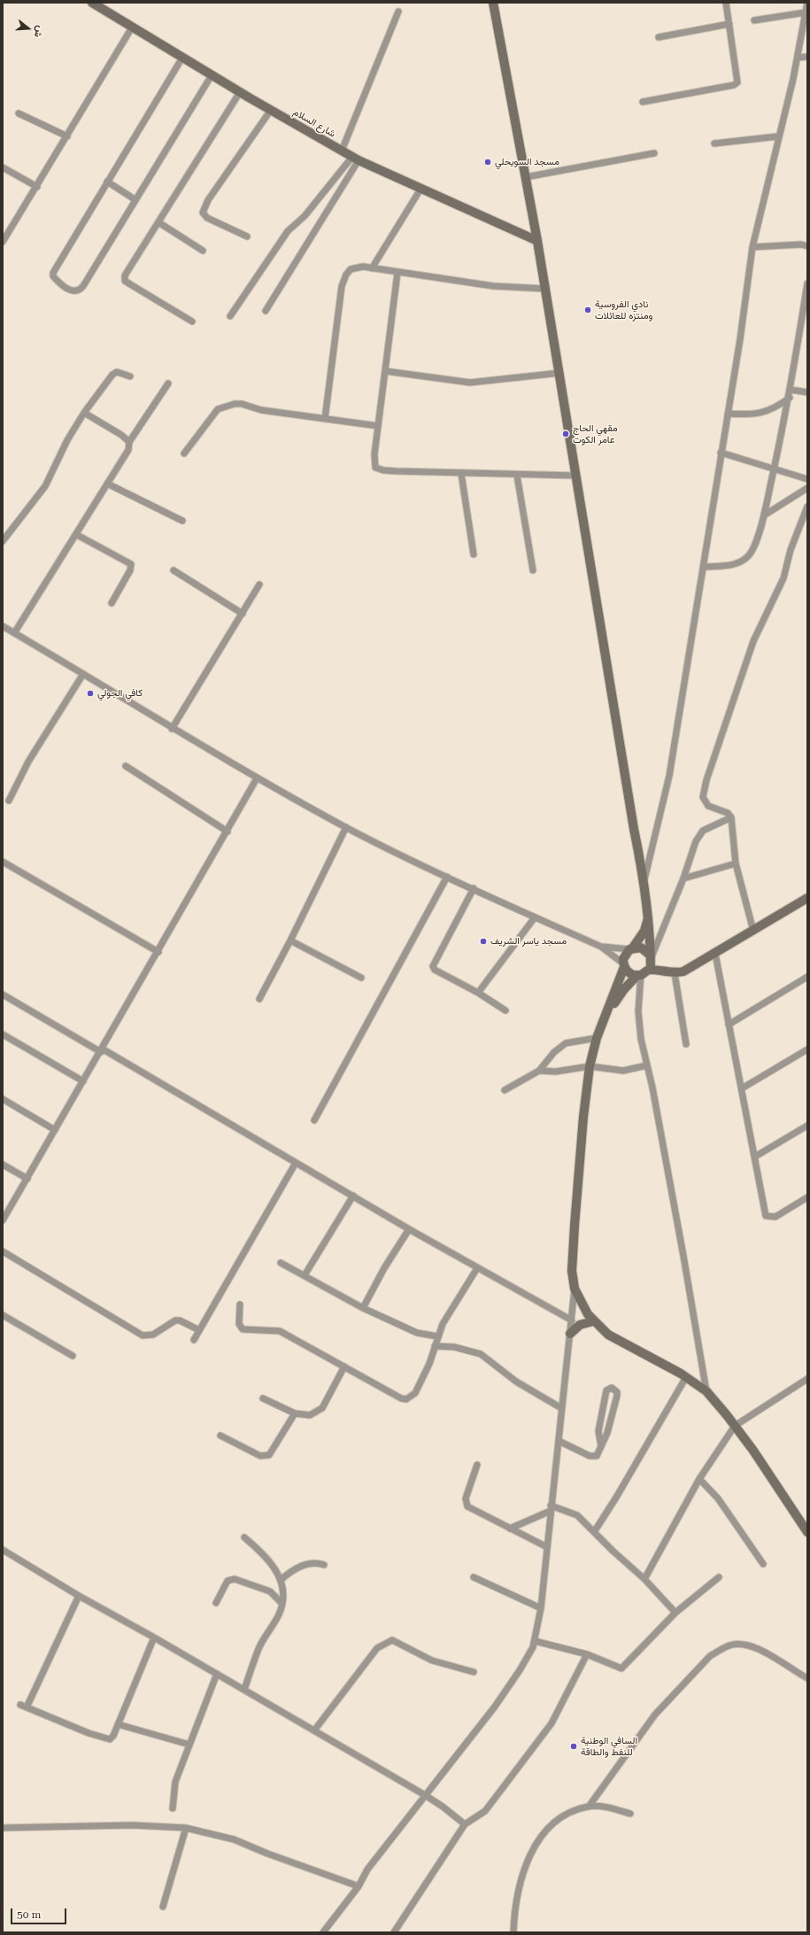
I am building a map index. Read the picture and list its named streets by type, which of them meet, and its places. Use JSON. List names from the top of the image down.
{
  "streets": {
    "main road": ["شارع السلام"]
  },
  "places": [
    "مسجد السويحلي",
    "نادي الفروسية ومنتزه للعائلات",
    "مقهي الحاج عامر الكوت",
    "كافي الجولي",
    "مسجد ياسر الشريف",
    "السافي الوطنية للنفط والطاقة"
  ],
  "scale_bar": "50 m",
  "north": "right"
}
